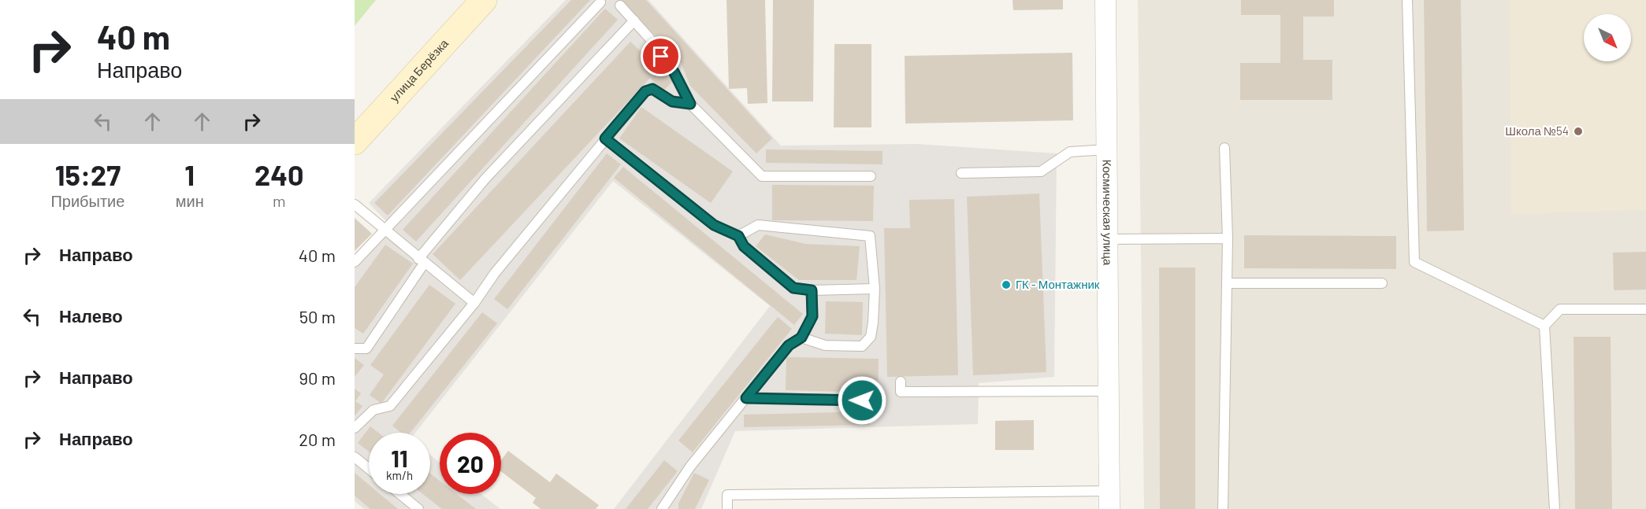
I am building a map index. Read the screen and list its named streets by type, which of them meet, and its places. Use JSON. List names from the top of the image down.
{
  "streets": {
    "main road": ["улица Берёзка"],
    "street": ["Космическая улица"]
  },
  "places": ["Школа №54", "ГК - Монтажник"],
  "north": "bottom right",
  "page": {
    "turn": ["40 m", "Направо"],
    "eta": [
      "15:27",
      "Прибытие",
      "1",
      "мин",
      "240",
      "m"
    ],
    "list": [
      {
        "name": "Направо",
        "value": "40 m"
      },
      {
        "name": "Налево",
        "value": "50 m"
      },
      {
        "name": "Направо",
        "value": "90 m"
      },
      {
        "name": "Направо",
        "value": "20 m"
      }
    ],
    "speed": "11 km/h",
    "limit": "20"
  }
}
